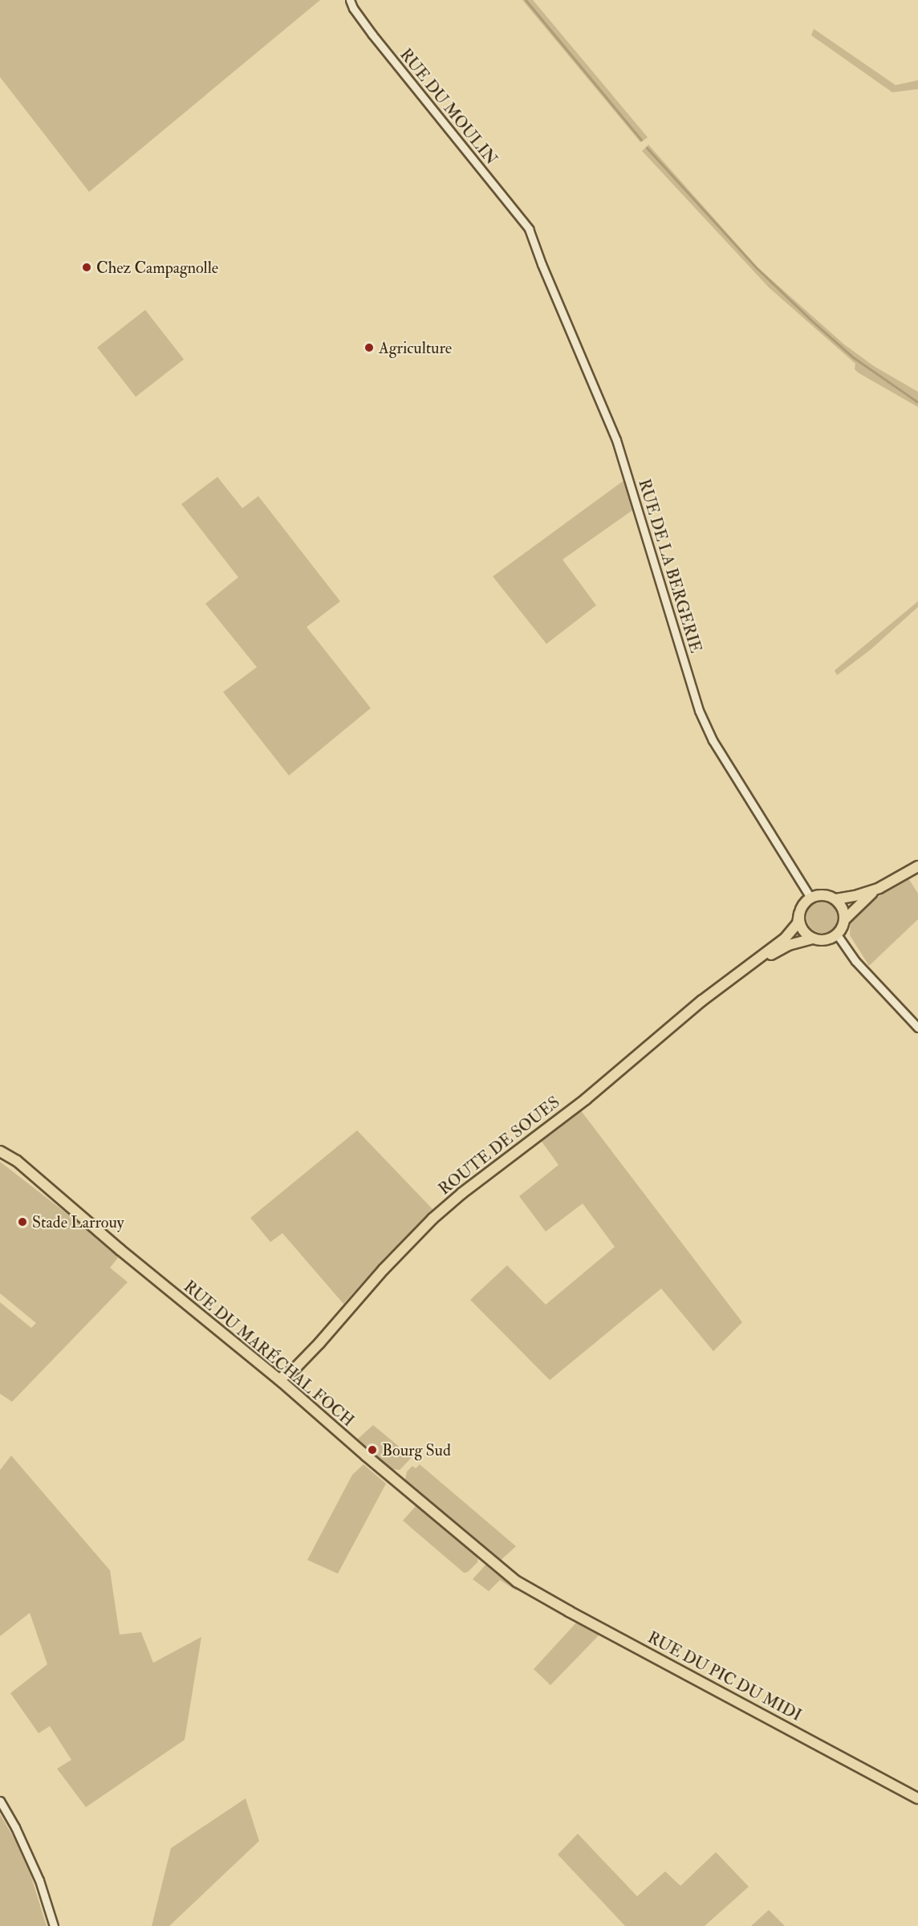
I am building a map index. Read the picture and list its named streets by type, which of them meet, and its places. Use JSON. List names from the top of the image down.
{
  "streets": {
    "main road": ["ROUTE DE SOUES", "RUE DU MARÉCHAL FOCH", "RUE DU PIC DU MIDI"],
    "street": ["RUE DU MOULIN", "RUE DE LA BERGERIE"]
  },
  "crossings": [
    ["RUE DU MOULIN", "RUE DE LA BERGERIE"],
    ["RUE DE LA BERGERIE", "ROUTE DE SOUES"],
    ["ROUTE DE SOUES", "RUE DU MARÉCHAL FOCH"],
    ["RUE DU MARÉCHAL FOCH", "RUE DU PIC DU MIDI"]
  ],
  "places": [
    "Chez Campagnolle",
    "Agriculture",
    "Stade Larrouy",
    "Bourg Sud"
  ]
}
